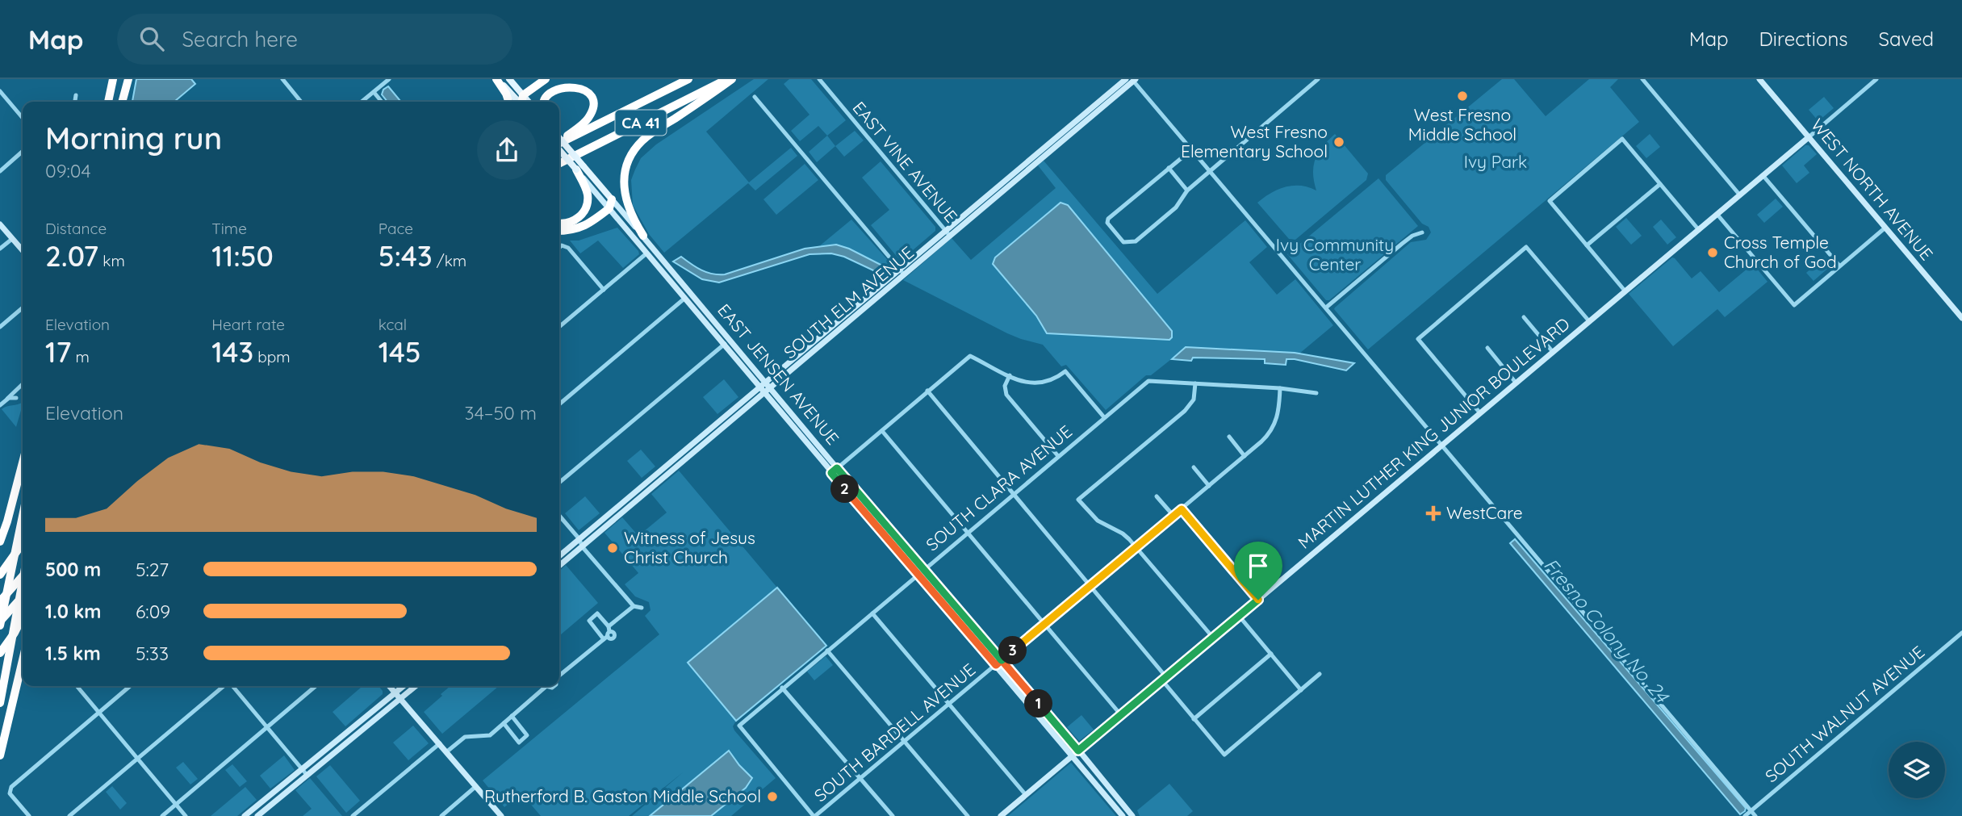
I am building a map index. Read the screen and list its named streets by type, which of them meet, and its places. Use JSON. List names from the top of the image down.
{
  "streets": {
    "highway": ["CA 41"],
    "main road": [
      "WEST NORTH AVENUE",
      "SOUTH ELM AVENUE",
      "EAST JENSEN AVENUE",
      "MARTIN LUTHER KING JUNIOR BOULEVARD"
    ],
    "street": [
      "EAST VINE AVENUE",
      "SOUTH CLARA AVENUE",
      "SOUTH WALNUT AVENUE",
      "SOUTH BARDELL AVENUE"
    ]
  },
  "crossings": [
    ["EAST VINE AVENUE", "SOUTH ELM AVENUE"],
    ["WEST NORTH AVENUE", "MARTIN LUTHER KING JUNIOR BOULEVARD"],
    ["SOUTH ELM AVENUE", "EAST JENSEN AVENUE"],
    ["EAST JENSEN AVENUE", "MARTIN LUTHER KING JUNIOR BOULEVARD"],
    ["EAST JENSEN AVENUE", "SOUTH CLARA AVENUE"],
    ["EAST JENSEN AVENUE", "SOUTH BARDELL AVENUE"],
    ["SOUTH CLARA AVENUE", "SOUTH BARDELL AVENUE"]
  ],
  "water": ["Fresno Colony No. 24"],
  "parks": ["Ivy Park", "Ivy Community Center"],
  "places": {
    "other": [
      "West Fresno Middle School",
      "West Fresno Elementary School",
      "Cross Temple Church of God",
      "Witness of Jesus Christ Church",
      "Rutherford B. Gaston Middle School"
    ],
    "health": ["WestCare"]
  },
  "page": {
    "header": "Map",
    "search": "Search here",
    "nav": ["Map", "Directions", "Saved"],
    "heading": ["Morning run", "09:04"],
    "stats": [
      ["Distance", "2.07 km"],
      ["Time", "11:50"],
      ["Pace", "5:43 /km"],
      ["Elevation", "17 m"],
      ["Heart rate", "143 bpm"],
      ["kcal", "145"]
    ],
    "chart": ["Elevation", "34–50 m"],
    "pins": ["2", "3", "1"],
    "list": [
      {
        "name": "500 m",
        "note": "5:27"
      },
      {
        "name": "1.0 km",
        "note": "6:09"
      },
      {
        "name": "1.5 km",
        "note": "5:33"
      }
    ]
  }
}
